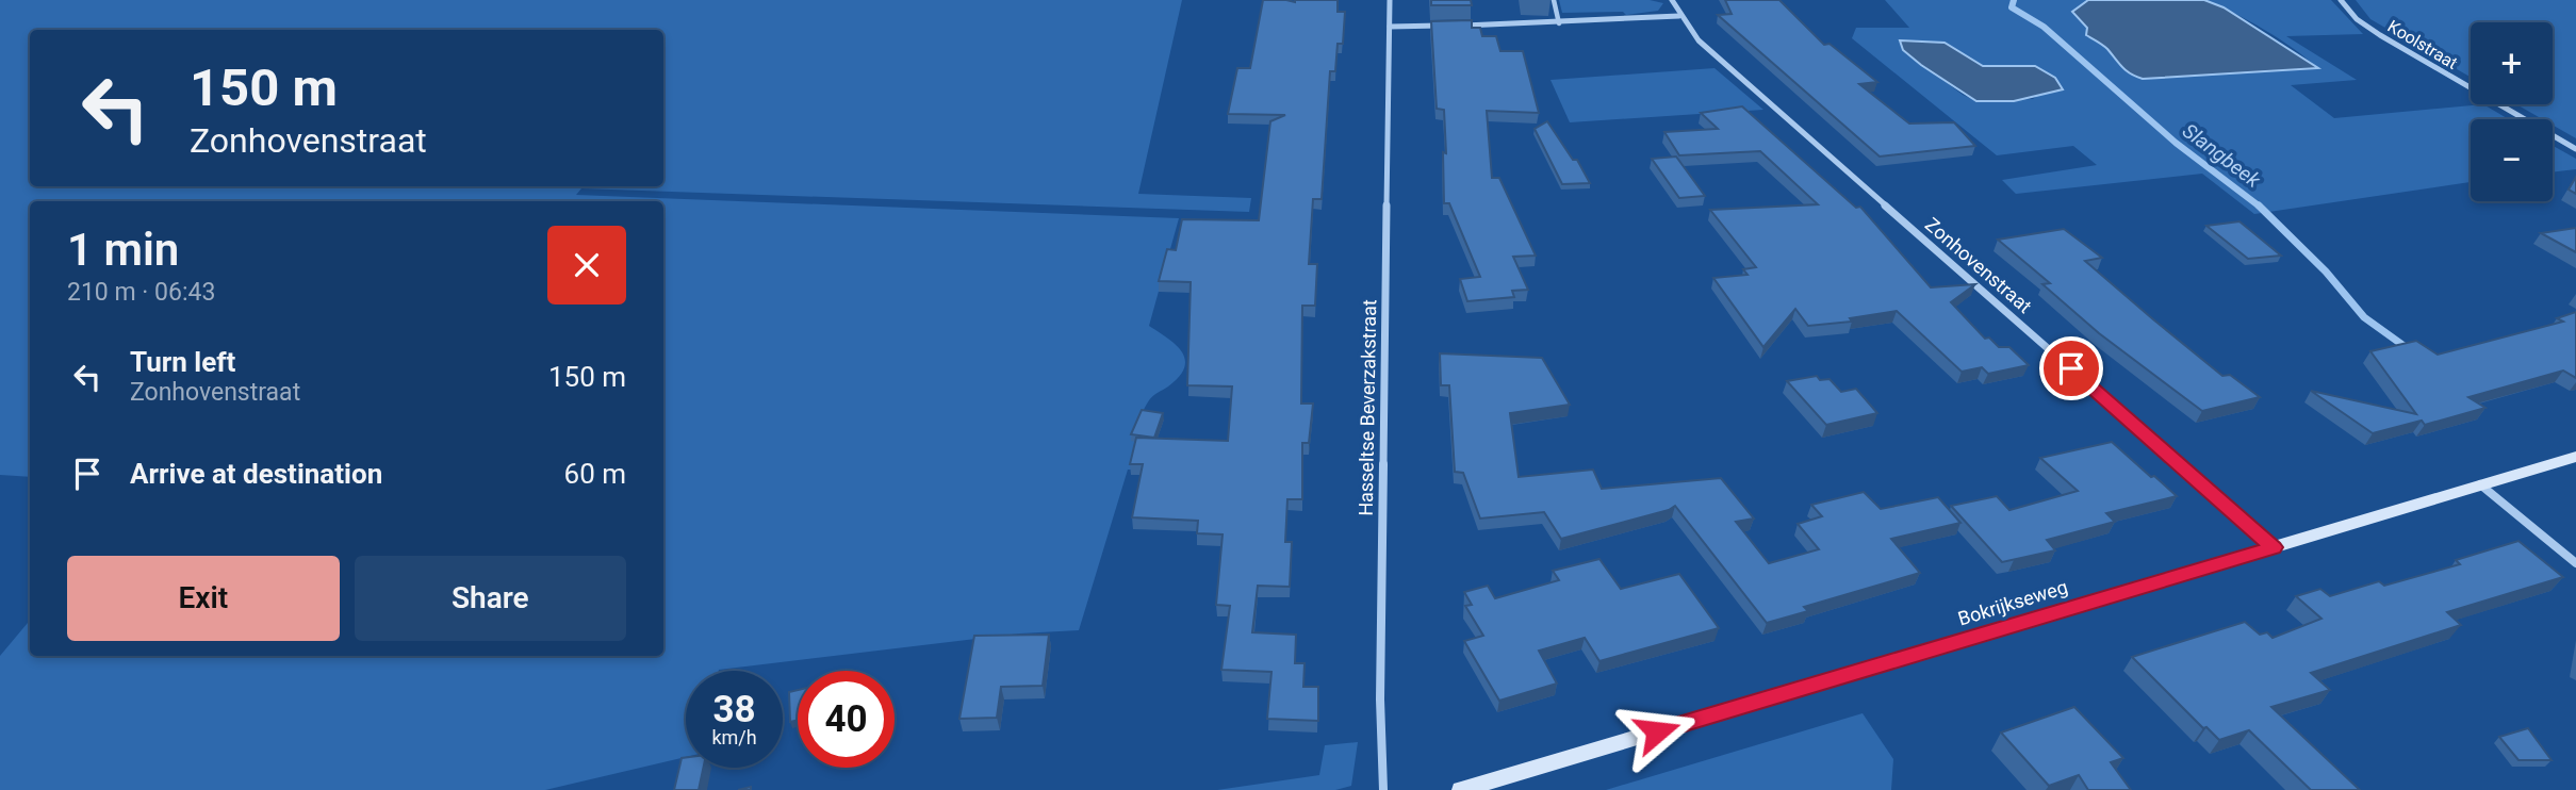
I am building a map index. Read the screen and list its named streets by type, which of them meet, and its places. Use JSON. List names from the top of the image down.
{
  "streets": {
    "street": [
      "Koolstraat",
      "Zonhovenstraat",
      "Hasseltse Beverzakstraat",
      "Bokrijkseweg"
    ]
  },
  "crossings": [
    ["Zonhovenstraat", "Bokrijkseweg"]
  ],
  "water": ["Slangbeek"],
  "page": {
    "map_buttons": ["+", "−"],
    "turn": ["150 m", "Zonhovenstraat"],
    "heading": ["1 min", "210 m · 06:43"],
    "list": [
      {
        "name": "Turn left",
        "note": "Zonhovenstraat",
        "value": "150 m"
      },
      {
        "name": "Arrive at destination",
        "value": "60 m"
      }
    ],
    "buttons": ["Exit", "Share"],
    "speed": "38 km/h",
    "limit": "40"
  }
}
